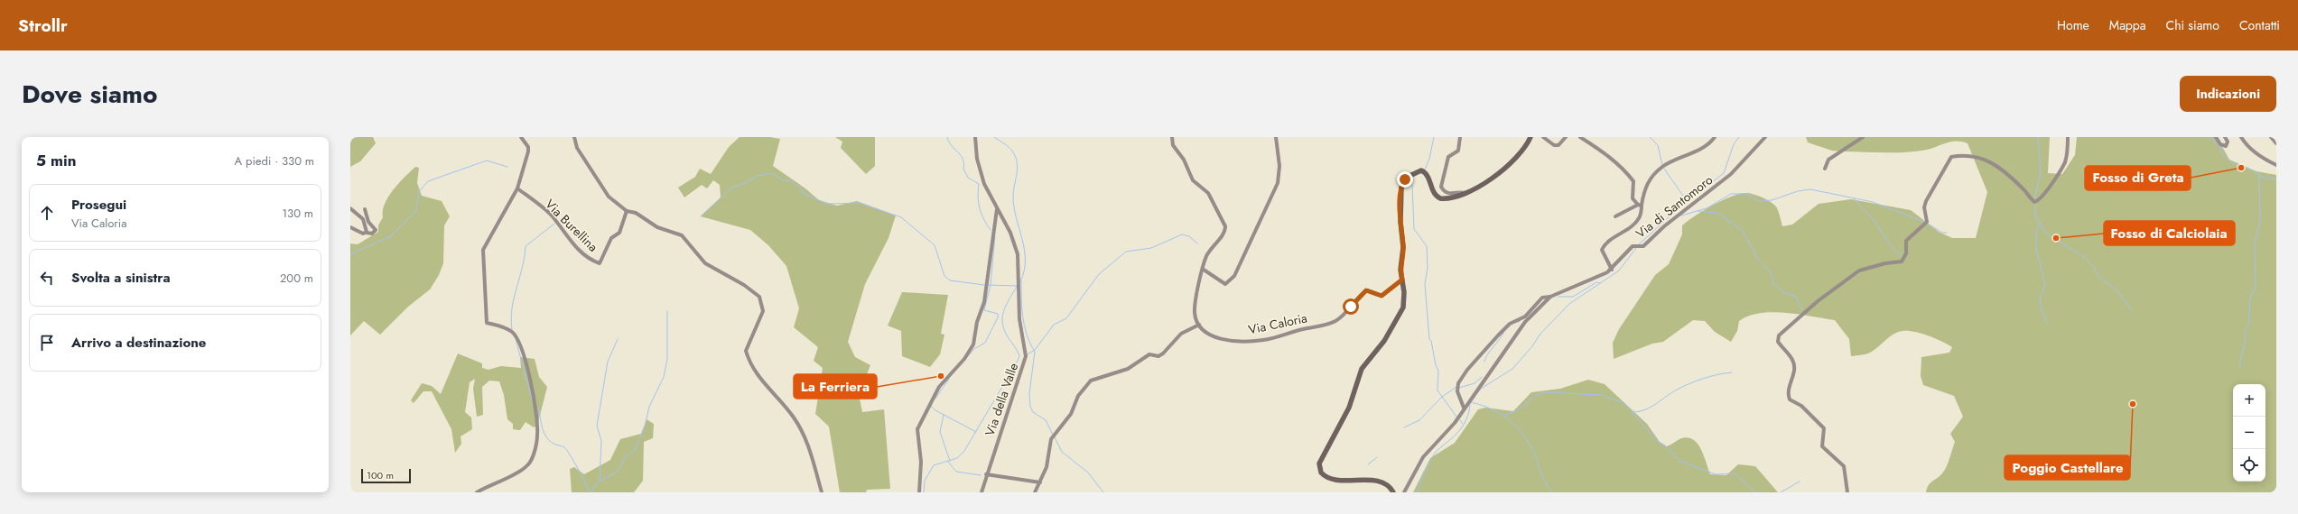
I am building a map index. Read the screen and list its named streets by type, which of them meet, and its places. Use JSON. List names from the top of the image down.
{
  "streets": {
    "street": [
      "Via di Santomoro",
      "Via Burellina",
      "Via Caloria",
      "Via della Valle"
    ]
  },
  "places": [
    "Fosso di Greta",
    "Fosso di Calciolaia",
    "La Ferriera",
    "Poggio Castellare"
  ],
  "scale_bar": "100 m",
  "page": {
    "header": "Strollr",
    "nav": [
      "Home",
      "Mappa",
      "Chi siamo",
      "Contatti"
    ],
    "title": "Dove siamo",
    "buttons": "Indicazioni",
    "heading": ["5 min", "A piedi · 330 m"],
    "list": [
      ["Prosegui", "Via Caloria", "130 m"],
      ["Svolta a sinistra", "200 m"],
      "Arrivo a destinazione"
    ],
    "map_buttons": ["+", "−"],
    "scale": "100 m"
  }
}
